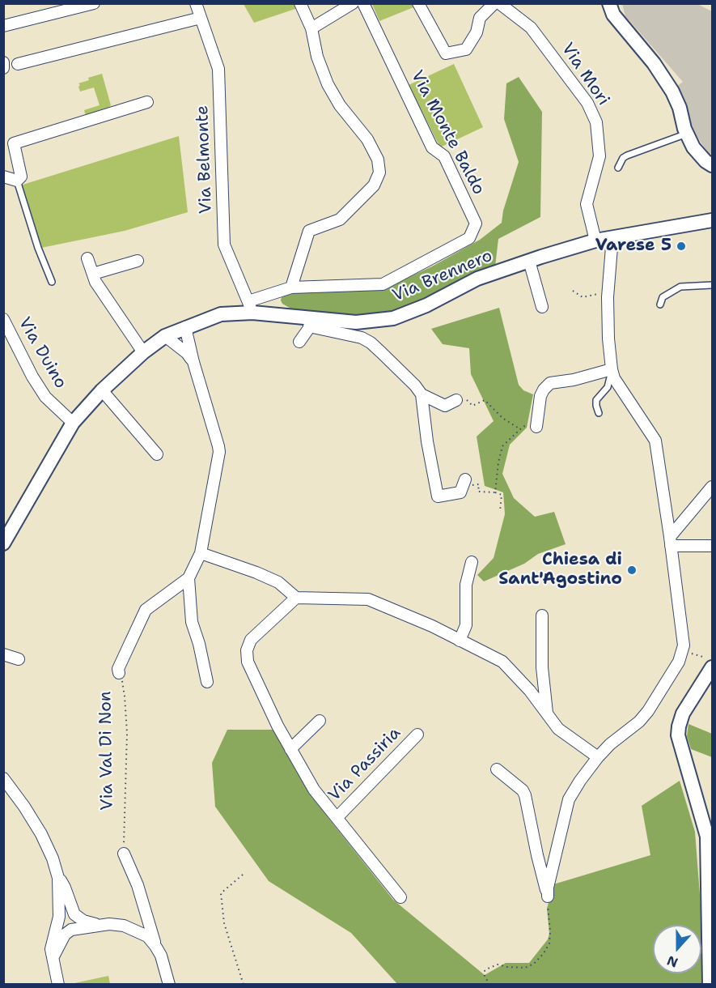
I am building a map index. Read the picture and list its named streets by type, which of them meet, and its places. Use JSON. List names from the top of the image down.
{
  "streets": {
    "street": [
      "Via Mori",
      "Via Monte Baldo",
      "Via Belmonte",
      "Via Brennero",
      "Via Duino",
      "Via Val Di Non",
      "Via Passiria"
    ]
  },
  "crossings": [
    ["Via Mori", "Via Brennero"],
    ["Via Monte Baldo", "Via Belmonte"],
    ["Via Monte Baldo", "Via Brennero"],
    ["Via Belmonte", "Via Brennero"],
    ["Via Brennero", "Via Duino"],
    ["Via Brennero", "Via Val Di Non"]
  ],
  "places": ["Varese 5", "Chiesa di Sant'Agostino"],
  "north": "bottom"
}
